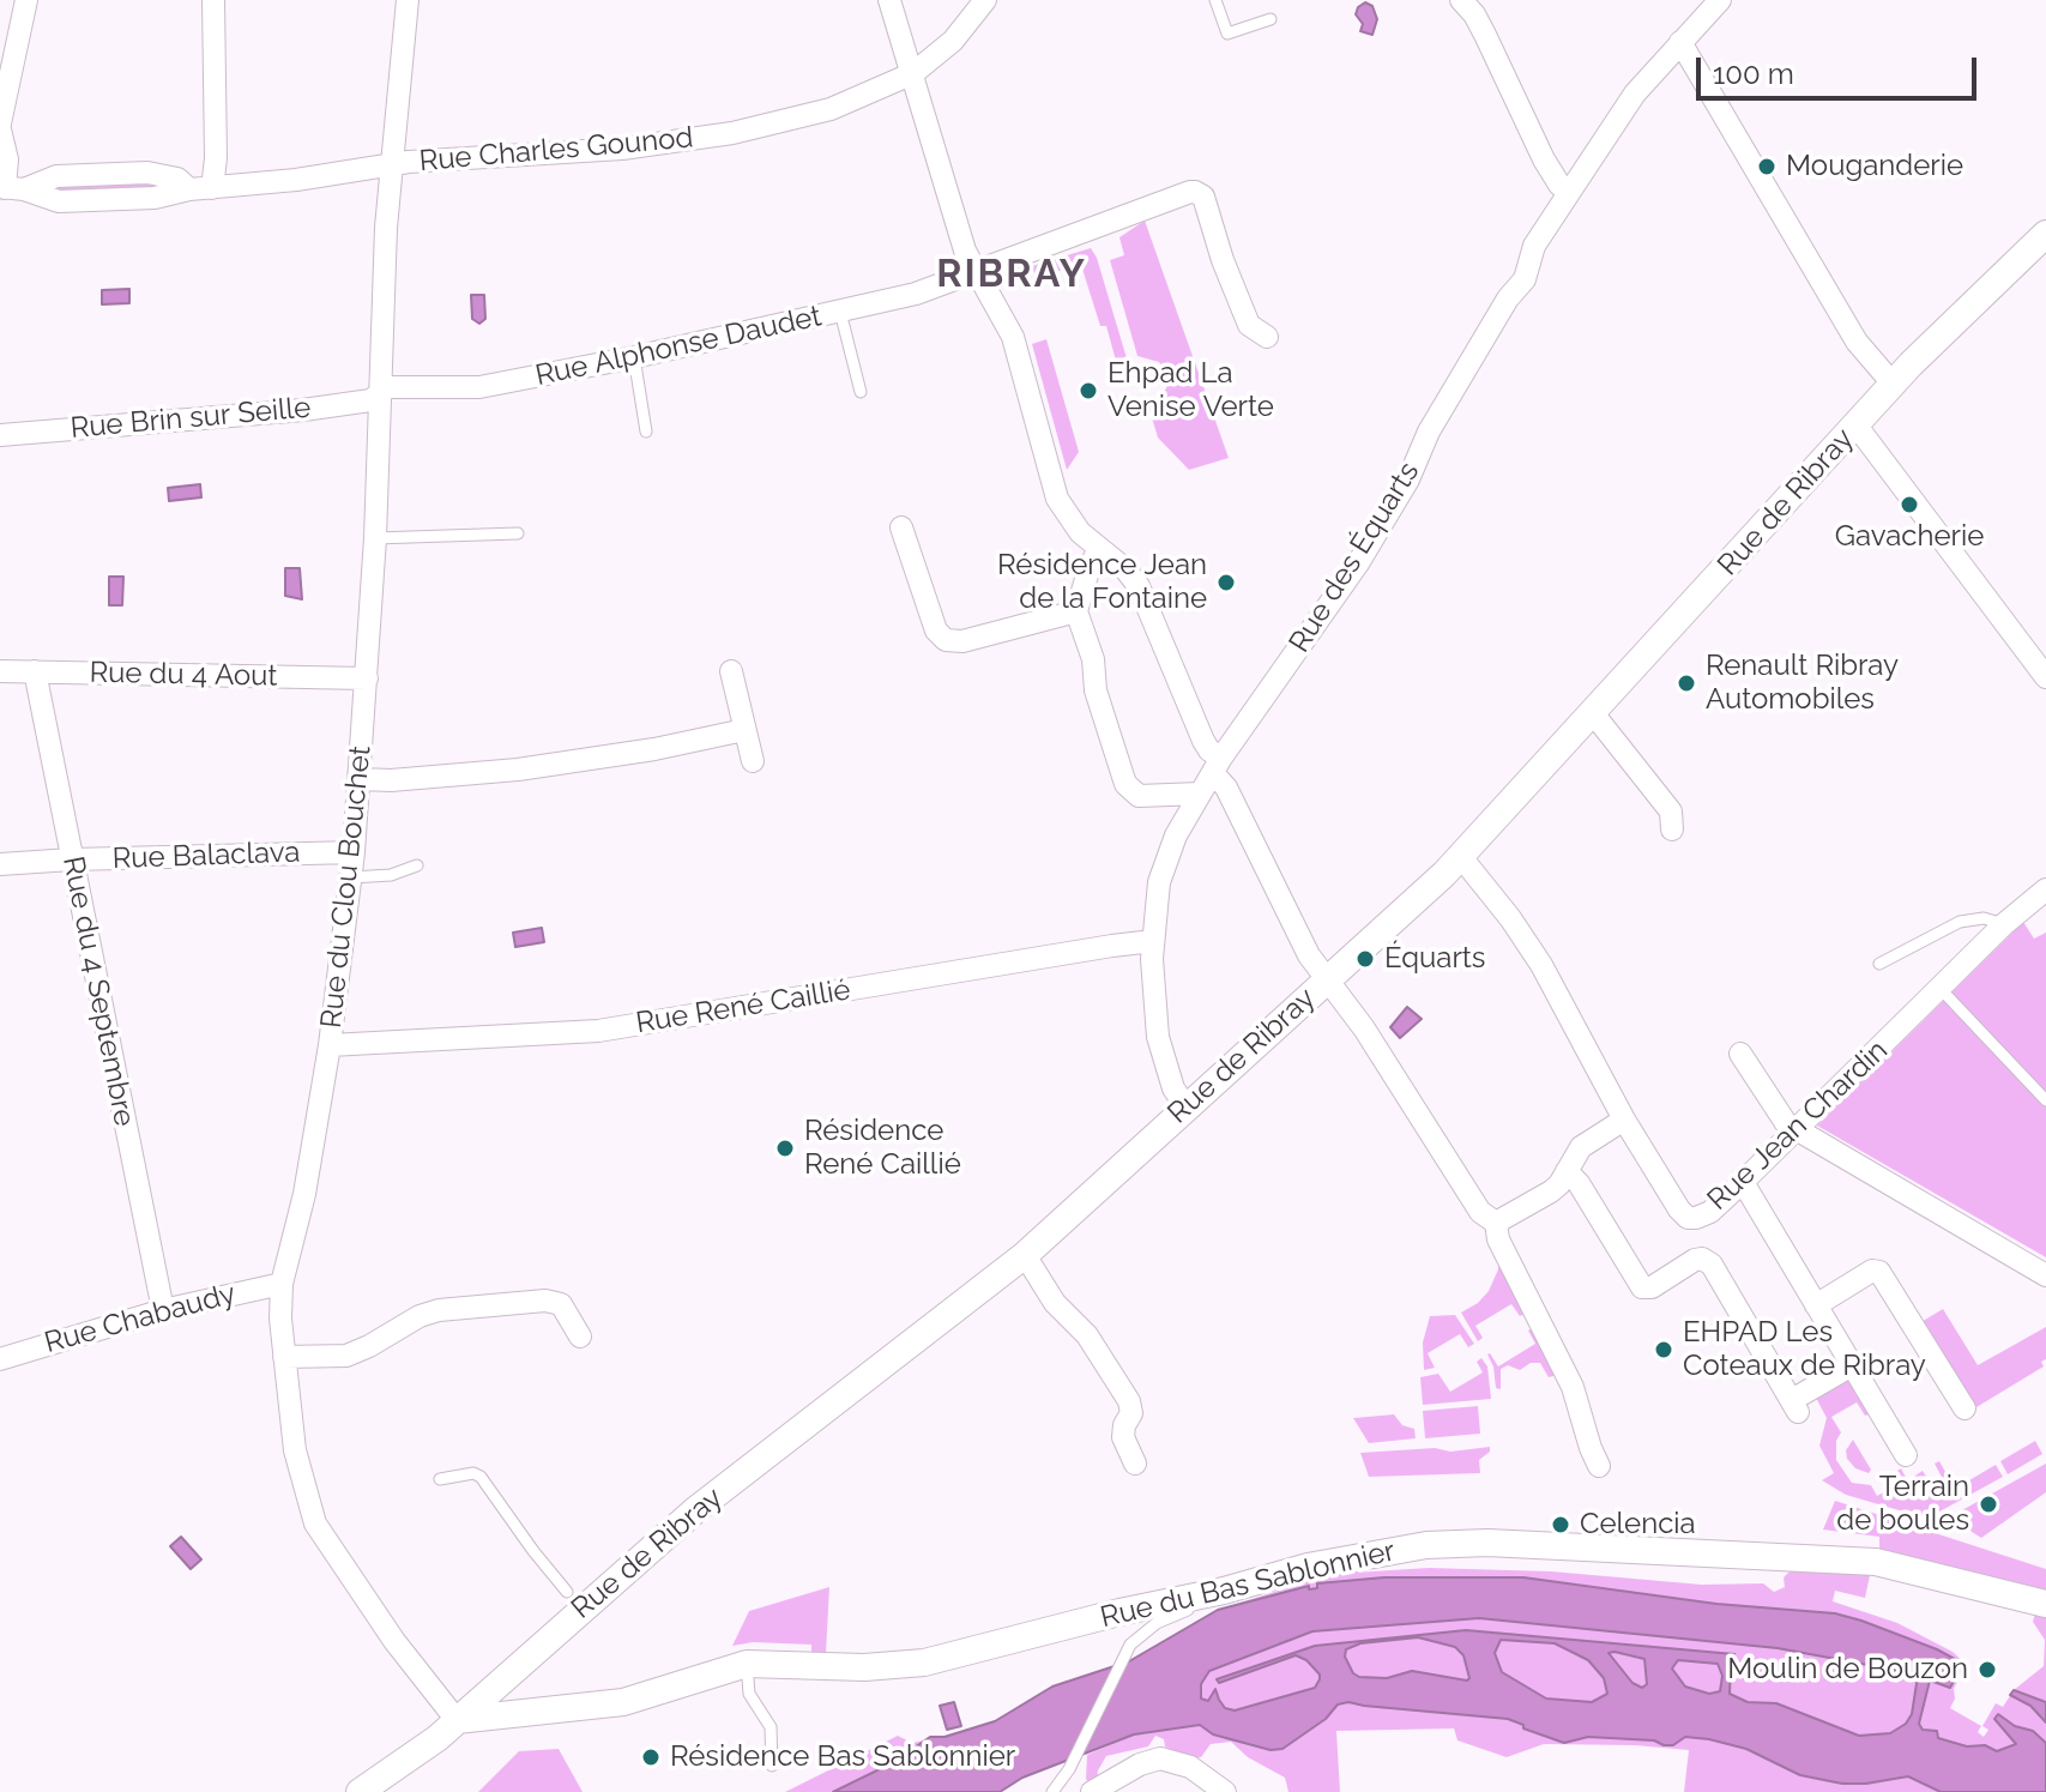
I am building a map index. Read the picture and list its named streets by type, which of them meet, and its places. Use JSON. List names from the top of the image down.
{
  "streets": {
    "street": [
      "Rue Charles Gounod",
      "Rue Alphonse Daudet",
      "Rue Brin sur Seille",
      "Rue de Ribray",
      "Rue des Équarts",
      "Rue du 4 Aout",
      "Rue Balaclava",
      "Rue du Clou Bouchet",
      "Rue du 4 Septembre",
      "Rue René Caillié",
      "Rue Jean Chardin",
      "Rue Chabaudy",
      "Rue du Bas Sablonnier"
    ]
  },
  "crossings": [
    ["Rue Charles Gounod", "Rue du Clou Bouchet"],
    ["Rue Alphonse Daudet", "Rue Brin sur Seille"],
    ["Rue Alphonse Daudet", "Rue du Clou Bouchet"],
    ["Rue Brin sur Seille", "Rue du Clou Bouchet"],
    ["Rue de Ribray", "Rue des Équarts"],
    ["Rue de Ribray", "Rue du Clou Bouchet"],
    ["Rue de Ribray", "Rue Jean Chardin"],
    ["Rue de Ribray", "Rue du Bas Sablonnier"],
    ["Rue des Équarts", "Rue René Caillié"],
    ["Rue du 4 Aout", "Rue du Clou Bouchet"],
    ["Rue du 4 Aout", "Rue du 4 Septembre"],
    ["Rue Balaclava", "Rue du Clou Bouchet"],
    ["Rue Balaclava", "Rue du 4 Septembre"],
    ["Rue du Clou Bouchet", "Rue René Caillié"],
    ["Rue du Clou Bouchet", "Rue Chabaudy"],
    ["Rue du Clou Bouchet", "Rue du Bas Sablonnier"],
    ["Rue du 4 Septembre", "Rue Chabaudy"]
  ],
  "districts": ["RIBRAY"],
  "places": [
    "Mouganderie",
    "Ehpad La Venise Verte",
    "Gavacherie",
    "Résidence Jean de la Fontaine",
    "Renault Ribray Automobiles",
    "Équarts",
    "Résidence René Caillié",
    "EHPAD Les Coteaux de Ribray",
    "Terrain de boules",
    "Celencia",
    "Moulin de Bouzon",
    "Résidence Bas Sablonnier"
  ],
  "scale_bar": "100 m"
}
